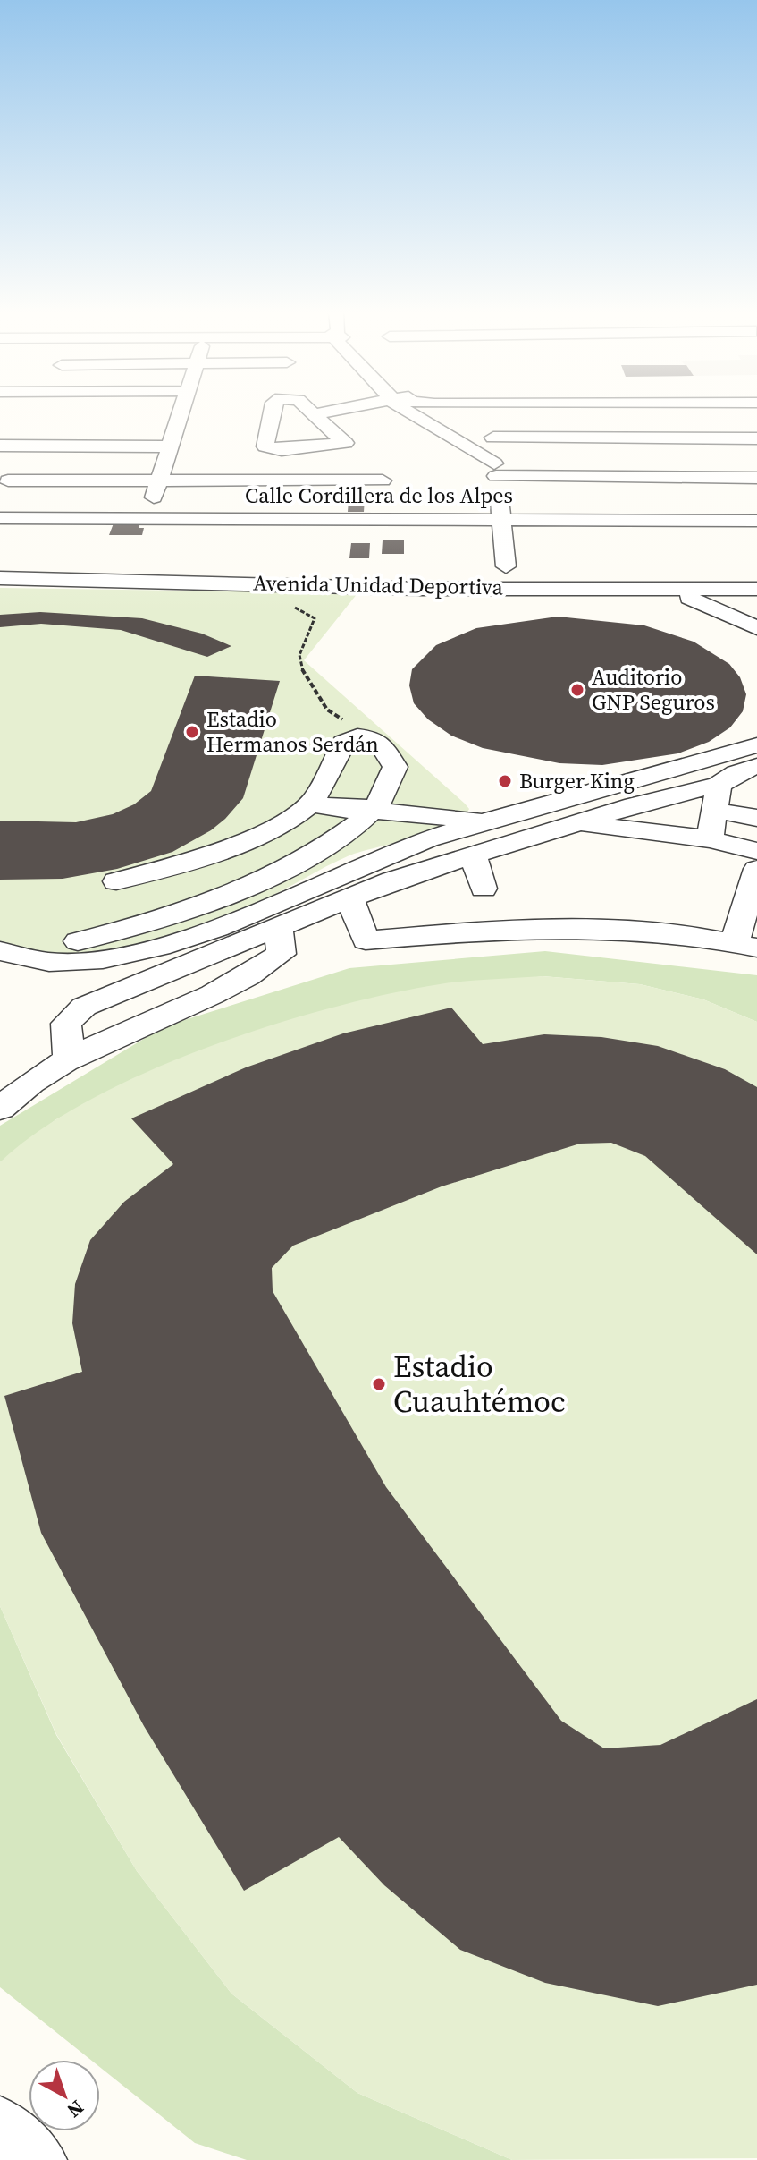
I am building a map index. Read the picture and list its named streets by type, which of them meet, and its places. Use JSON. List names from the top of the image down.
{
  "streets": {
    "street": ["Calle Cordillera de los Alpes", "Avenida Unidad Deportiva"]
  },
  "crossings": [
    ["Calle Cordillera de los Alpes", "Avenida Unidad Deportiva"]
  ],
  "places": [
    "Auditorio GNP Seguros",
    "Estadio Hermanos Serdán",
    "Burger King",
    "Estadio Cuauhtémoc"
  ],
  "north": "bottom right"
}
